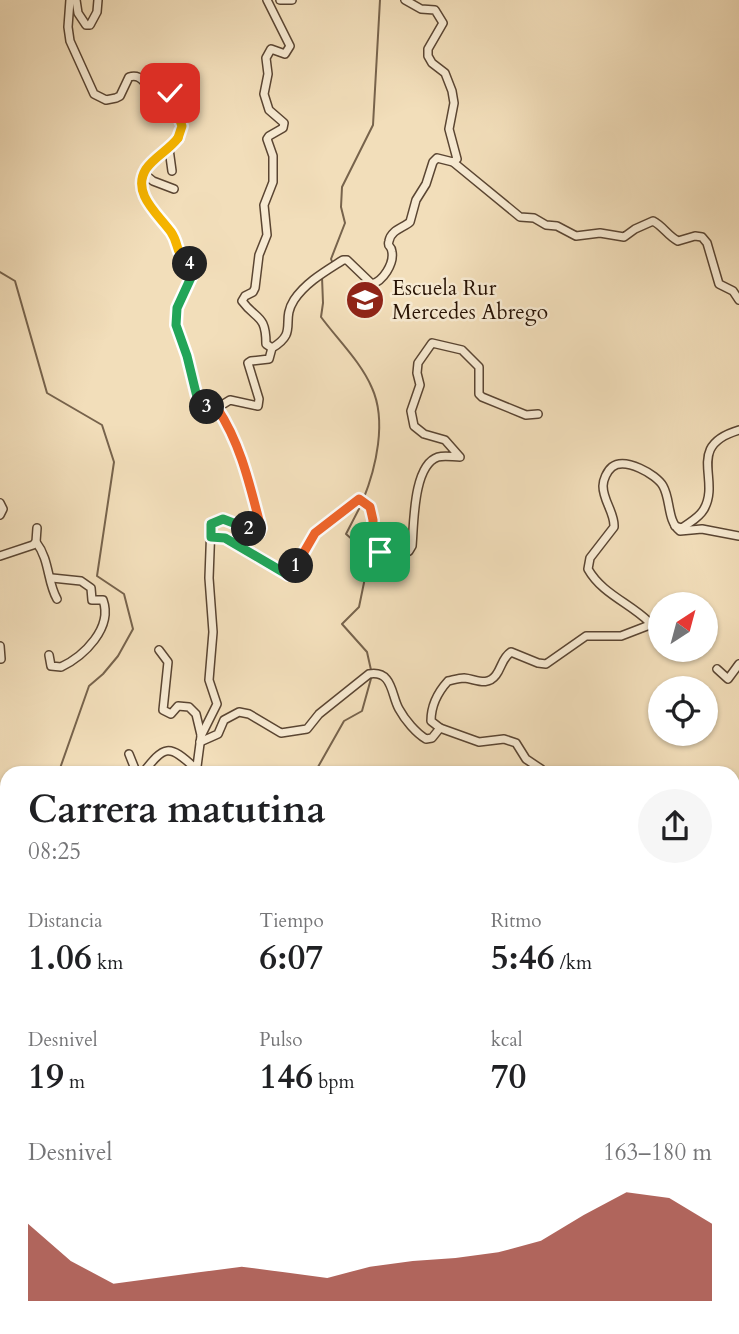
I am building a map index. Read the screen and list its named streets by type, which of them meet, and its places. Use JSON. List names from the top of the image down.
{
  "places": {
    "school or university": ["Escuela Rur Mercedes Abrego"]
  },
  "north": "top right",
  "page": {
    "pins": [
      "4",
      "3",
      "2",
      "1"
    ],
    "heading": ["Carrera matutina", "08:25"],
    "stats": [
      ["Distancia", "1.06 km"],
      ["Tiempo", "6:07"],
      ["Ritmo", "5:46 /km"],
      ["Desnivel", "19 m"],
      ["Pulso", "146 bpm"],
      ["kcal", "70"]
    ],
    "chart": ["Desnivel", "163–180 m"]
  }
}
